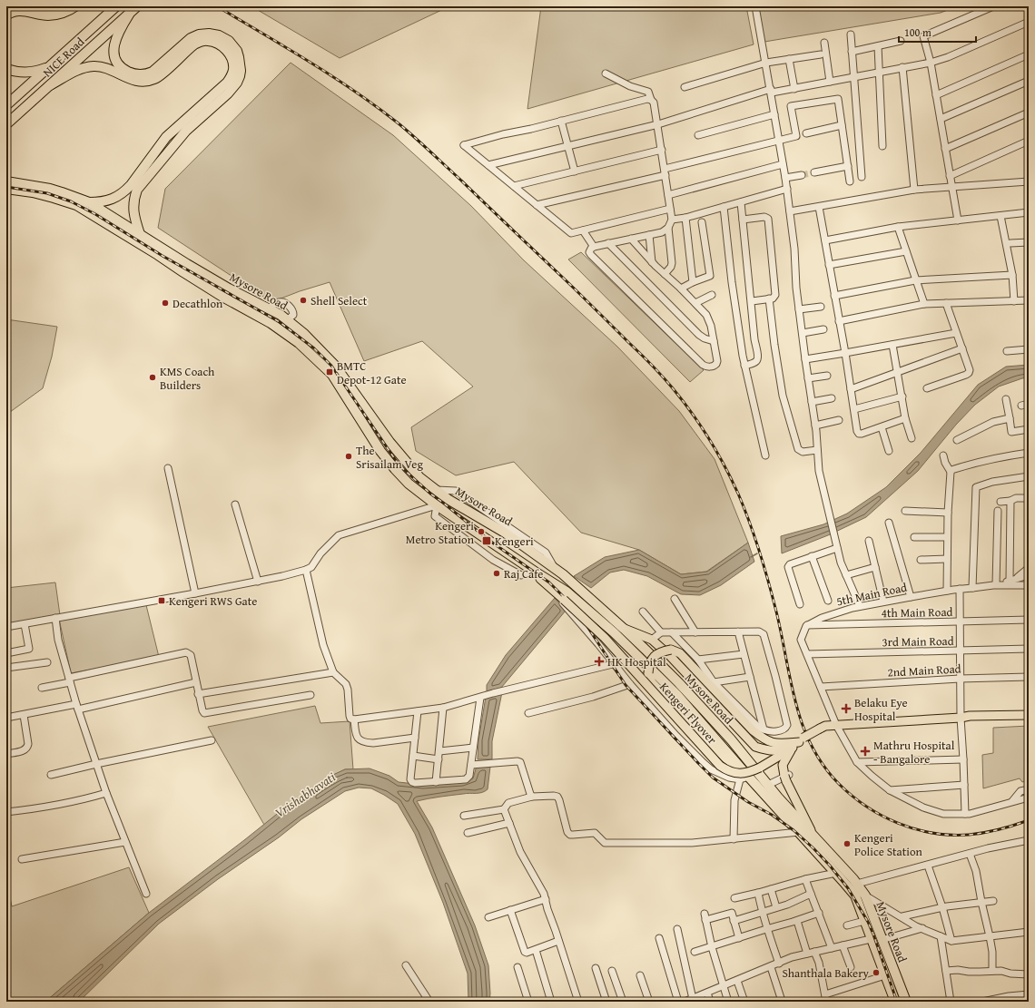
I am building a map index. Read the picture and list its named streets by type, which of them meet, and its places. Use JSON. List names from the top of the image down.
{
  "streets": {
    "highway": ["NICE Road", "Mysore Road"],
    "main road": ["Kengeri Flyover"],
    "street": [
      "5th Main Road",
      "4th Main Road",
      "3rd Main Road",
      "2nd Main Road"
    ]
  },
  "crossings": [
    ["Mysore Road", "Kengeri Flyover"],
    ["5th Main Road", "4th Main Road"]
  ],
  "water": ["Vrishabhavati"],
  "places": {
    "other": [
      "Shell Select",
      "Decathlon",
      "KMS Coach Builders",
      "The Srisailam Veg",
      "Kengeri Metro Station",
      "Raj Cafe",
      "Kengeri Police Station",
      "Shanthala Bakery"
    ],
    "transit": ["BMTC Depot-12 Gate", "Kengeri", "Kengeri RWS Gate"],
    "health": ["HK Hospital", "Belaku Eye Hospital", "Mathru Hospital - Bangalore"]
  },
  "scale_bar": "100 m"
}
